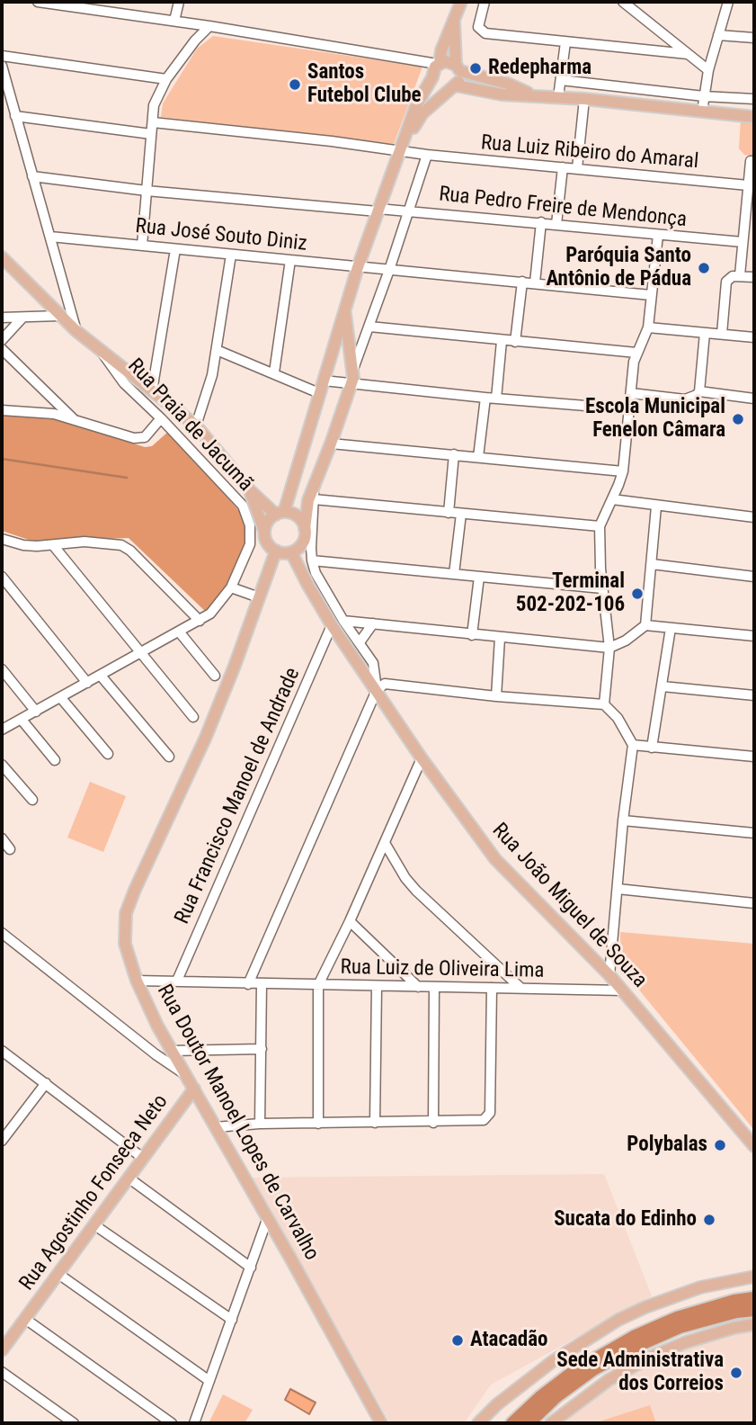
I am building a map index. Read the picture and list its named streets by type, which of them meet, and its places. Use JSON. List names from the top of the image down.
{
  "streets": {
    "main road": ["Rua João Miguel de Souza", "Rua Doutor Manoel Lopes de Carvalho", "Rua Agostinho Fonseca Neto"],
    "street": [
      "Rua Luiz Ribeiro do Amaral",
      "Rua Pedro Freire de Mendonça",
      "Rua José Souto Diniz",
      "Rua Praia de Jacumã",
      "Rua Francisco Manoel de Andrade",
      "Rua Luiz de Oliveira Lima"
    ]
  },
  "crossings": [
    ["Rua Francisco Manoel de Andrade", "Rua João Miguel de Souza"],
    ["Rua Francisco Manoel de Andrade", "Rua Luiz de Oliveira Lima"],
    ["Rua João Miguel de Souza", "Rua Luiz de Oliveira Lima"],
    ["Rua João Miguel de Souza", "Rua Doutor Manoel Lopes de Carvalho"],
    ["Rua Luiz de Oliveira Lima", "Rua Doutor Manoel Lopes de Carvalho"],
    ["Rua Doutor Manoel Lopes de Carvalho", "Rua Agostinho Fonseca Neto"]
  ],
  "places": [
    "Redepharma",
    "Santos Futebol Clube",
    "Paróquia Santo Antônio de Pádua",
    "Escola Municipal Fenelon Câmara",
    "Terminal 502-202-106",
    "Polybalas",
    "Sucata do Edinho",
    "Atacadão",
    "Sede Administrativa dos Correios"
  ]
}
